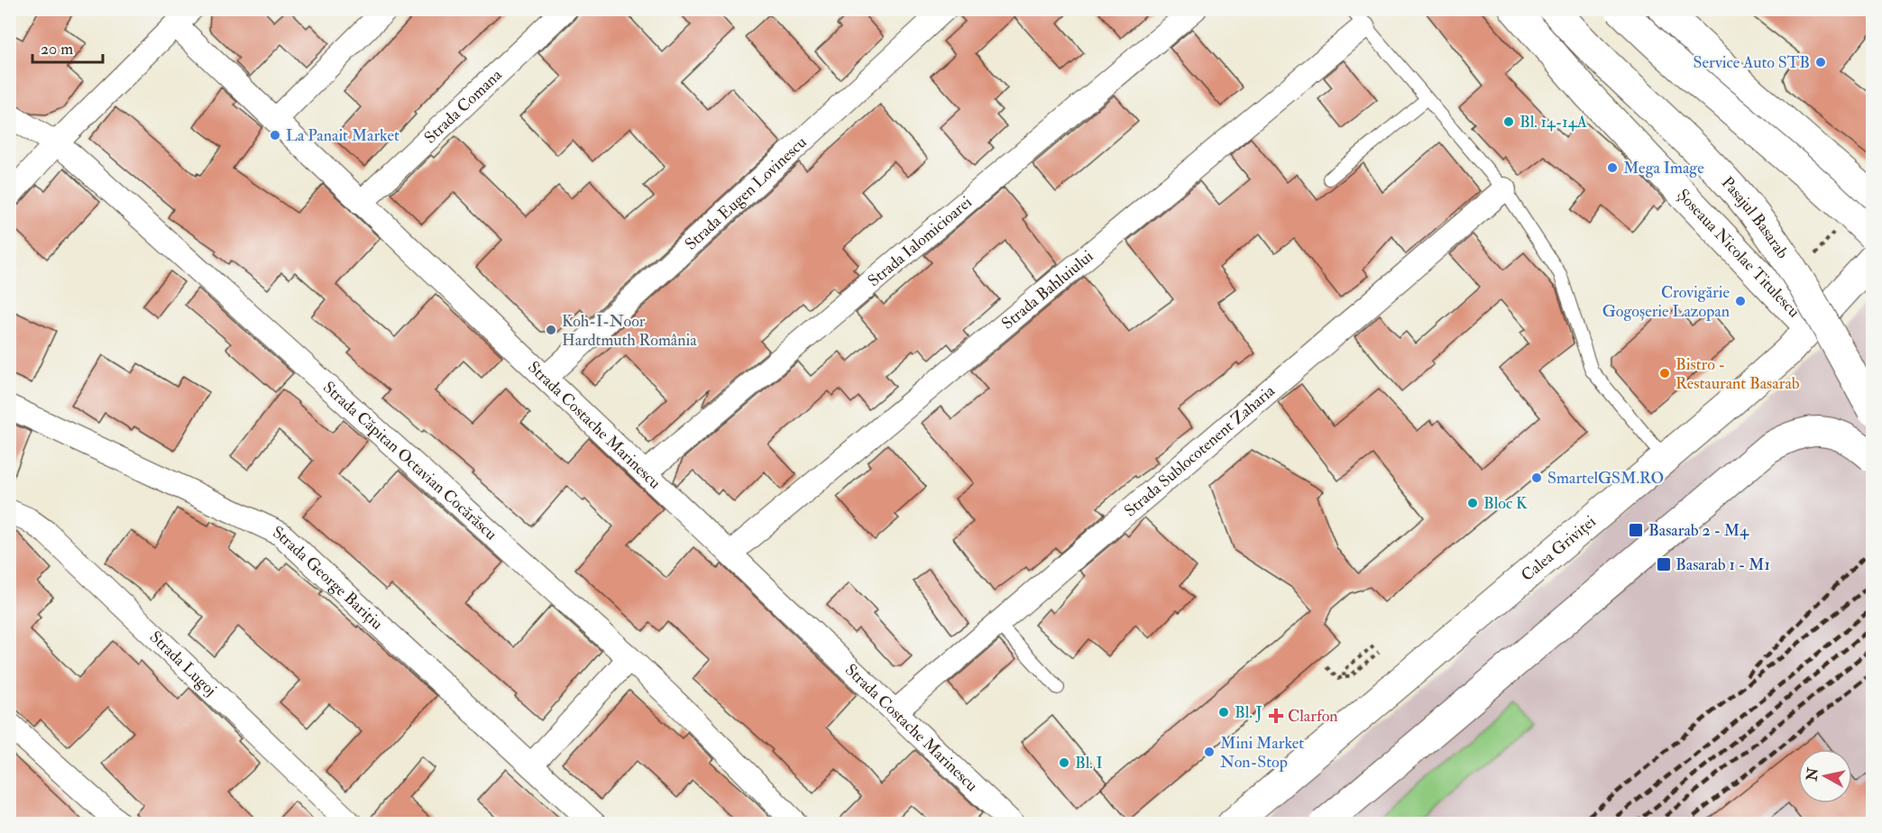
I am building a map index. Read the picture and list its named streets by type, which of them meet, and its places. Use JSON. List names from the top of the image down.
{
  "streets": {
    "main road": ["Pasajul Basarab", "Șoseaua Nicolae Titulescu", "Calea Griviței"],
    "street": [
      "Strada Comana",
      "Strada Eugen Lovinescu",
      "Strada Ialomicioarei",
      "Strada Bahluiului",
      "Strada Costache Marinescu",
      "Strada Sublocotenent Zaharia",
      "Strada Căpitan Octavian Cocărăscu",
      "Strada George Barițiu",
      "Strada Lugoj"
    ]
  },
  "crossings": [
    ["Strada Comana", "Strada Costache Marinescu"],
    ["Strada Eugen Lovinescu", "Strada Costache Marinescu"],
    ["Strada Ialomicioarei", "Strada Costache Marinescu"],
    ["Șoseaua Nicolae Titulescu", "Calea Griviței"],
    ["Strada Bahluiului", "Strada Costache Marinescu"],
    ["Strada Costache Marinescu", "Strada Sublocotenent Zaharia"]
  ],
  "places": {
    "other": [
      "Service Auto STB",
      "Bl. 14-14A",
      "La Panait Market",
      "Mega Image",
      "Crovigărie Gogoșerie Lazopan",
      "Koh-I-Noor Hardtmuth România",
      "Bistro - Restaurant Basarab",
      "SmartelGSM.RO",
      "Bloc K",
      "Bl. J",
      "Mini Market Non-Stop",
      "Bl. I"
    ],
    "transit": ["Basarab 2 - M4", "Basarab 1 - M1"],
    "health": ["Clarfon"]
  },
  "scale_bar": "20 m",
  "north": "left"
}
